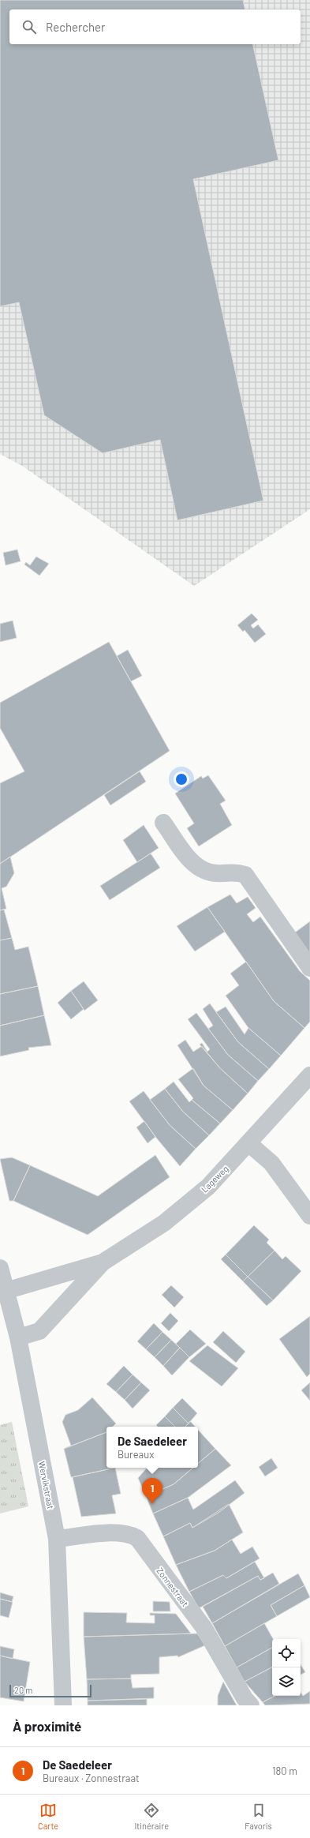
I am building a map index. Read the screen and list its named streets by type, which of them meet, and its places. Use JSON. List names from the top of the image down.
{
  "streets": {
    "street": ["Lageweg", "Wervikstraat", "Zonnestraat"]
  },
  "crossings": [
    ["Lageweg", "Wervikstraat"],
    ["Wervikstraat", "Zonnestraat"]
  ],
  "scale_bar": "20 m",
  "page": {
    "search": "Rechercher",
    "popup": ["De Saedeleer", "Bureaux"],
    "pins": "1",
    "scale": "20 m",
    "heading": "À proximité",
    "list": [
      {
        "mark": "1",
        "name": "De Saedeleer",
        "note": "Bureaux · Zonnestraat",
        "value": "180 m"
      }
    ],
    "nav": ["Carte", "Itinéraire", "Favoris"]
  }
}
